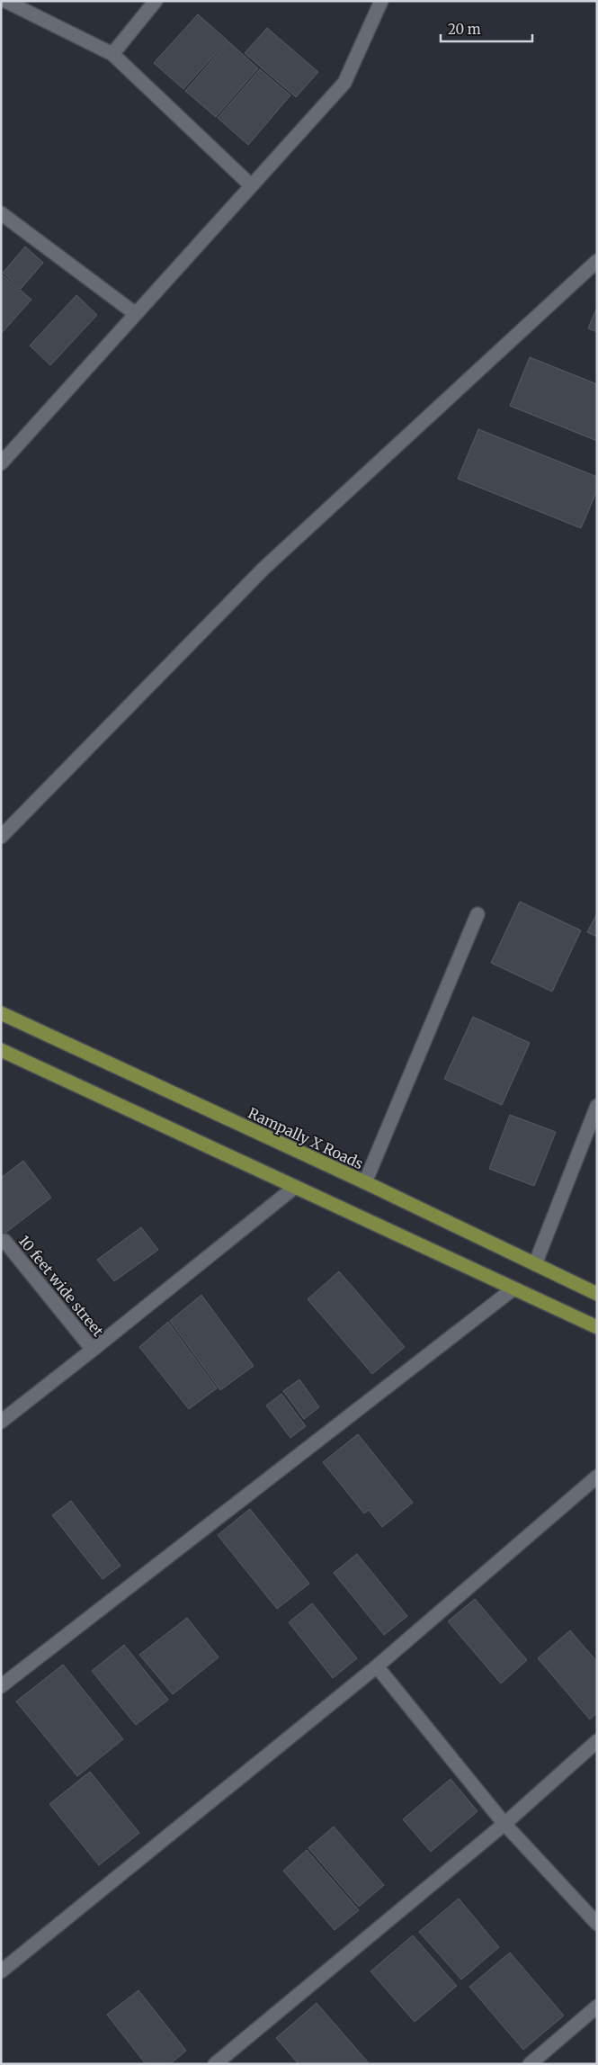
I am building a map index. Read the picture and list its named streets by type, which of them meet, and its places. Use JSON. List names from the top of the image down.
{
  "streets": {
    "main road": ["Rampally X Roads"],
    "street": ["10 feet wide street"]
  },
  "scale_bar": "20 m"
}
